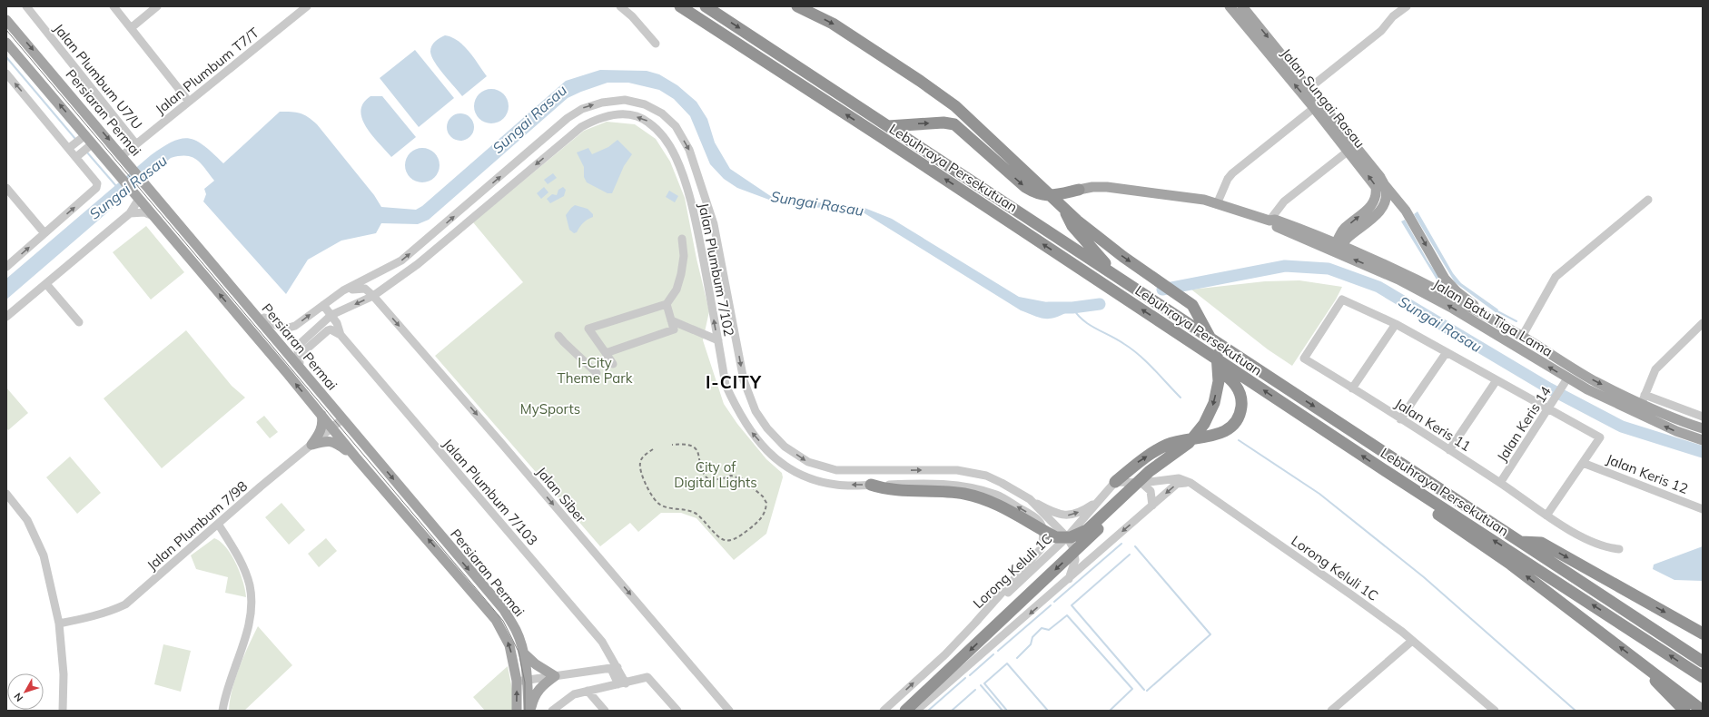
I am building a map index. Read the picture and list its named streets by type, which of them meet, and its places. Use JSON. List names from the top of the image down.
{
  "streets": {
    "highway": ["Lebuhraya Persekutuan"],
    "main road": ["Jalan Sungai Rasau", "Persiaran Permai", "Jalan Batu Tiga Lama"],
    "street": [
      "Jalan Plumbum T7/T",
      "Jalan Plumbum U7/U",
      "Jalan Plumbum 7/102",
      "Jalan Keris 14",
      "Jalan Keris 11",
      "Jalan Keris 12",
      "Jalan Plumbum 7/103",
      "Jalan Siber",
      "Jalan Plumbum 7/98",
      "Lorong Keluli 1C"
    ]
  },
  "crossings": [
    ["Jalan Plumbum T7/T", "Jalan Plumbum U7/U"],
    ["Jalan Plumbum T7/T", "Persiaran Permai"],
    ["Jalan Sungai Rasau", "Jalan Batu Tiga Lama"],
    ["Persiaran Permai", "Jalan Plumbum 7/102"],
    ["Persiaran Permai", "Jalan Plumbum 7/98"],
    ["Jalan Plumbum 7/102", "Jalan Plumbum 7/103"],
    ["Jalan Plumbum 7/102", "Jalan Siber"],
    ["Jalan Plumbum 7/102", "Lorong Keluli 1C"],
    ["Jalan Batu Tiga Lama", "Jalan Keris 14"],
    ["Jalan Keris 14", "Jalan Keris 11"]
  ],
  "one_way": ["Jalan Siber"],
  "districts": ["I-CITY"],
  "water": ["Sungai Rasau"],
  "parks": ["I-City Theme Park", "MySports", "City of Digital Lights"],
  "north": "bottom left"
}
